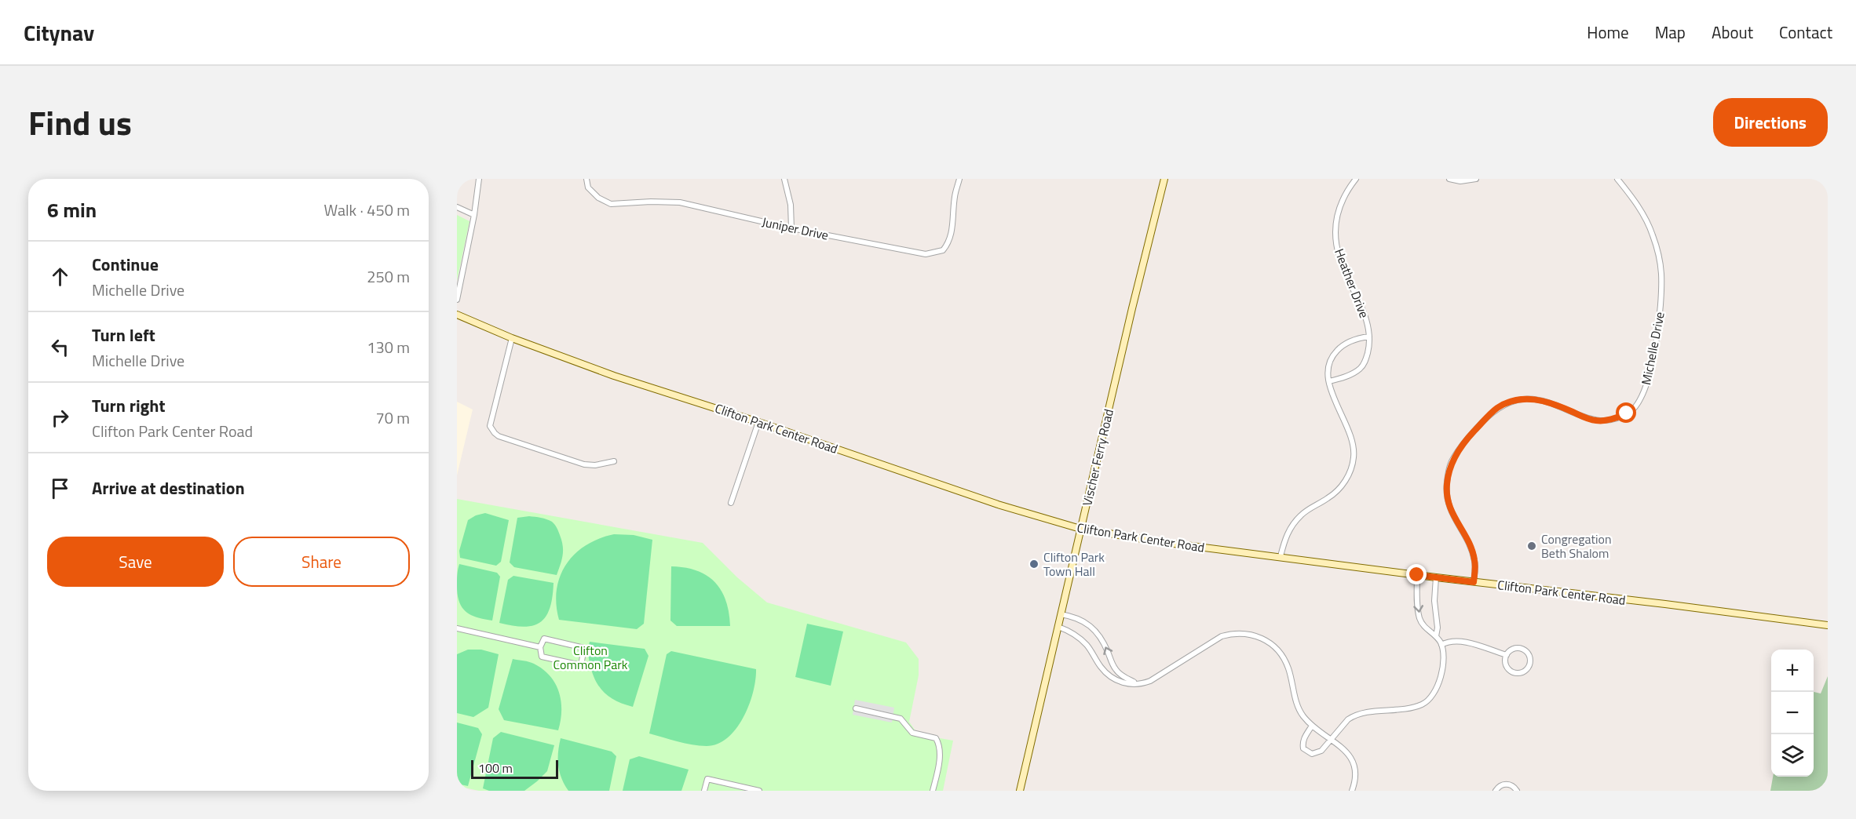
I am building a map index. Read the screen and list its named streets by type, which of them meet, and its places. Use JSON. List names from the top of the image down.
{
  "streets": {
    "street": [
      "Juniper Drive",
      "Heather Drive",
      "Michelle Drive",
      "Clifton Park Center Road",
      "Vischer Ferry Road"
    ]
  },
  "crossings": [
    ["Heather Drive", "Clifton Park Center Road"],
    ["Michelle Drive", "Clifton Park Center Road"],
    ["Clifton Park Center Road", "Vischer Ferry Road"]
  ],
  "parks": ["Clifton Common Park"],
  "places": ["Congregation Beth Shalom", "Clifton Park Town Hall"],
  "scale_bar": "100 m",
  "page": {
    "header": "Citynav",
    "nav": [
      "Home",
      "Map",
      "About",
      "Contact"
    ],
    "title": "Find us",
    "buttons": [
      "Directions",
      ["Save", "Share"]
    ],
    "heading": ["6 min", "Walk · 450 m"],
    "list": [
      ["Continue", "Michelle Drive", "250 m"],
      ["Turn left", "Michelle Drive", "130 m"],
      ["Turn right", "Clifton Park Center Road", "70 m"],
      "Arrive at destination"
    ],
    "map_buttons": ["+", "−"],
    "scale": "100 m"
  }
}
